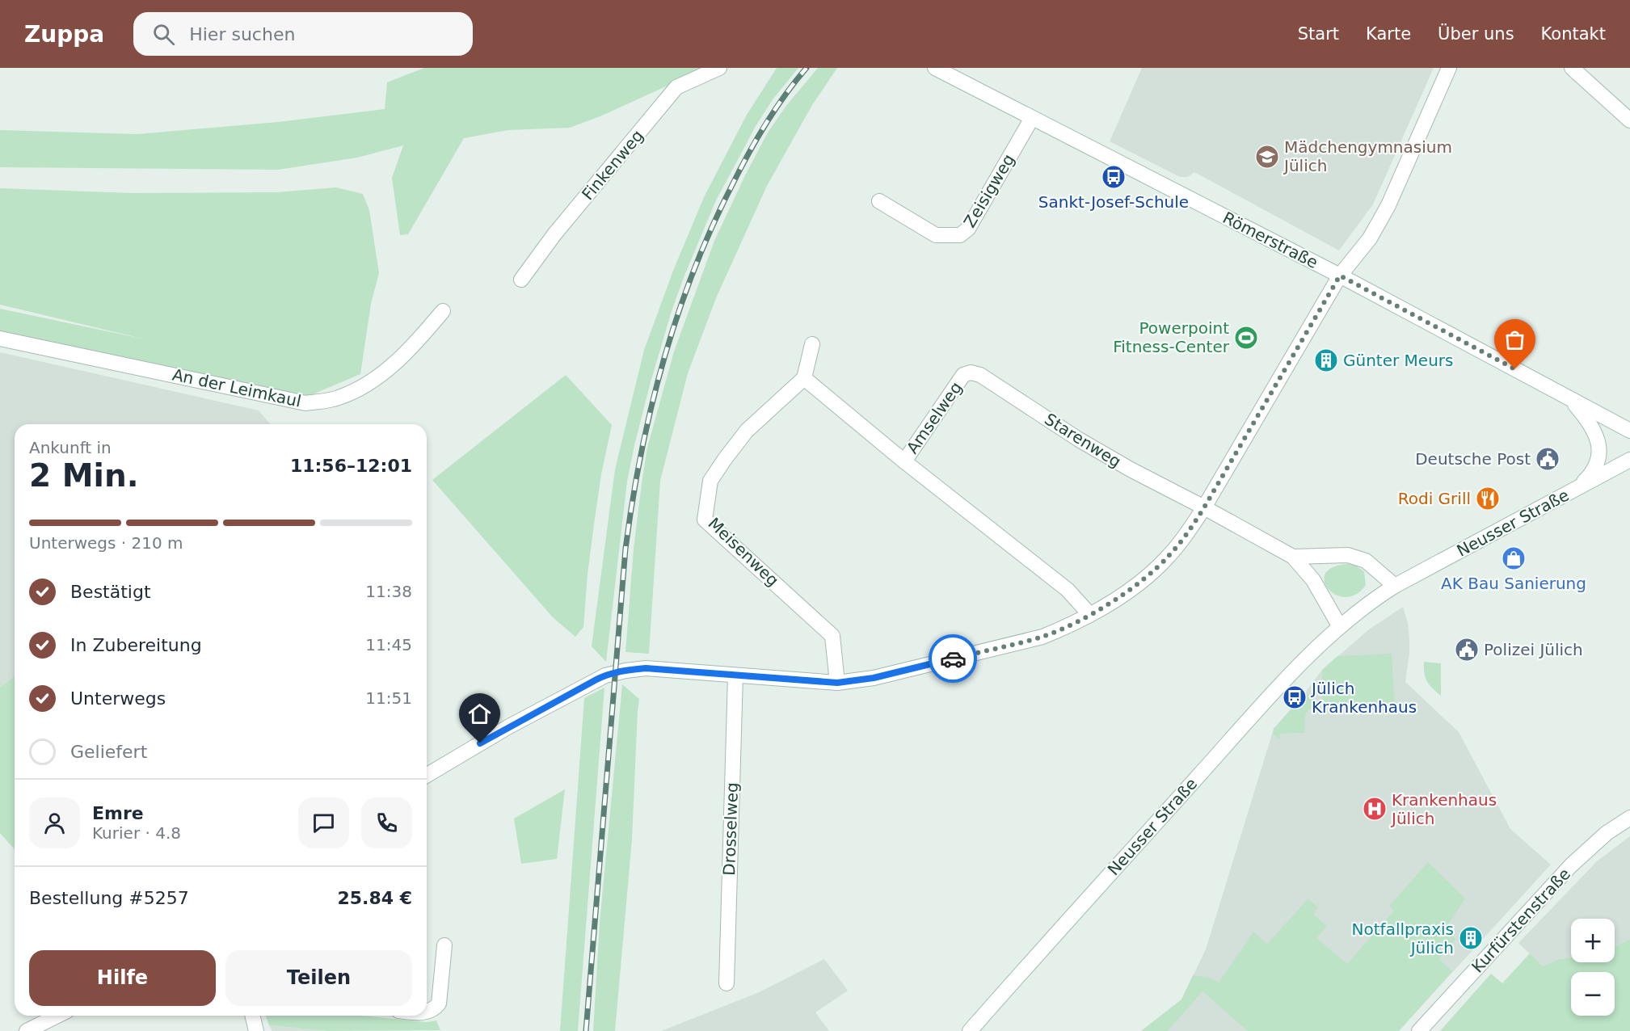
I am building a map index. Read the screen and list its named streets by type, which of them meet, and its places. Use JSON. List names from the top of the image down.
{
  "streets": {
    "street": [
      "Finkenweg",
      "Zeisigweg",
      "Römerstraße",
      "An der Leimkaul",
      "Amselweg",
      "Starenweg",
      "Neusser Straße",
      "Meisenweg",
      "Drosselweg",
      "Kurfürstenstraße"
    ]
  },
  "crossings": [
    ["Zeisigweg", "Römerstraße"],
    ["Amselweg", "Starenweg"]
  ],
  "places": {
    "school or university": ["Mädchengymnasium Jülich"],
    "bus stop": ["Sankt-Josef-Schule", "Jülich Krankenhaus"],
    "sports": ["Powerpoint Fitness-Center"],
    "building": ["Günter Meurs", "Notfallpraxis Jülich"],
    "public building": ["Deutsche Post", "Polizei Jülich"],
    "restaurant": ["Rodi Grill"],
    "shop": ["AK Bau Sanierung"],
    "hospital": ["Krankenhaus Jülich"]
  },
  "page": {
    "header": "Zuppa",
    "search": "Hier suchen",
    "nav": [
      "Start",
      "Karte",
      "Über uns",
      "Kontakt"
    ],
    "heading": ["2 Min.", "Ankunft in", "11:56–12:01"],
    "panel": [
      "Emre",
      "Kurier · 4.8",
      "Bestellung #5257",
      "25.84 €"
    ],
    "bar": "Unterwegs · 210 m",
    "list": [
      ["Bestätigt", "11:38"],
      ["In Zubereitung", "11:45"],
      ["Unterwegs", "11:51"],
      "Geliefert"
    ],
    "map_buttons": ["+", "−"],
    "buttons": ["Hilfe", "Teilen"]
  }
}
